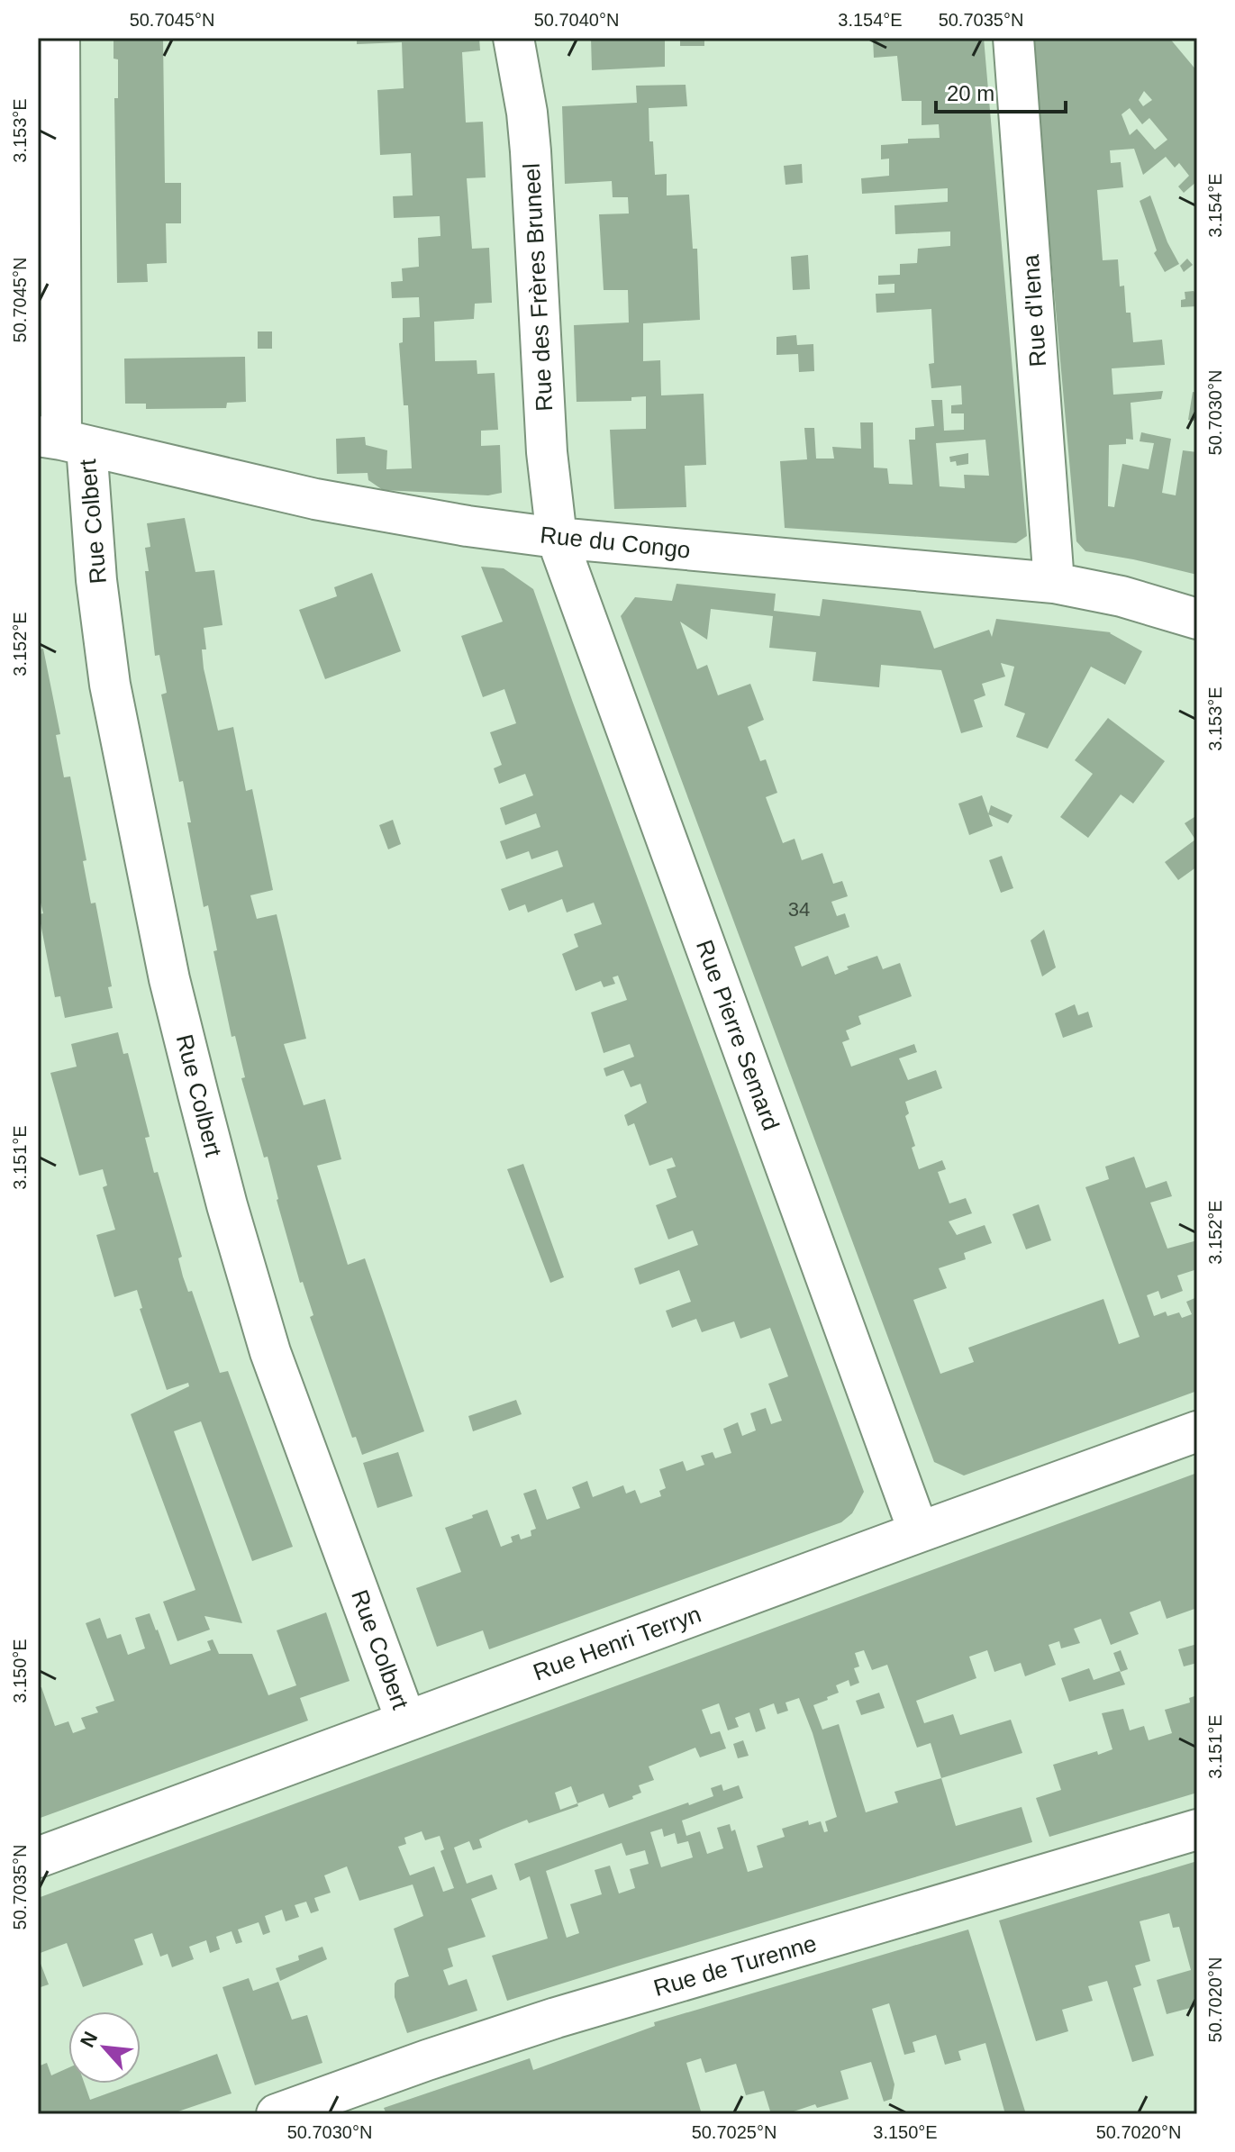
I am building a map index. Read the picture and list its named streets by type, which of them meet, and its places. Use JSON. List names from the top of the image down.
{
  "streets": {
    "street": [
      "Rue des Frères Bruneel",
      "Rue d'Iena",
      "Rue Colbert",
      "Rue du Congo",
      "Rue Pierre Semard",
      "Rue Henri Terryn",
      "Rue de Turenne"
    ]
  },
  "crossings": [
    ["Rue des Frères Bruneel", "Rue du Congo"],
    ["Rue des Frères Bruneel", "Rue Pierre Semard"],
    ["Rue d'Iena", "Rue du Congo"],
    ["Rue Colbert", "Rue du Congo"],
    ["Rue Colbert", "Rue Henri Terryn"],
    ["Rue du Congo", "Rue Pierre Semard"],
    ["Rue Pierre Semard", "Rue Henri Terryn"]
  ],
  "house_numbers": ["34"],
  "scale_bar": "20 m",
  "north": "top left",
  "coordinates": [
    "50.7045°N",
    "50.7040°N",
    "3.154°E",
    "50.7035°N",
    "3.153°E",
    "50.7030°N",
    "3.152°E",
    "3.151°E",
    "3.150°E",
    "50.7020°N",
    "50.7025°N"
  ]
}
